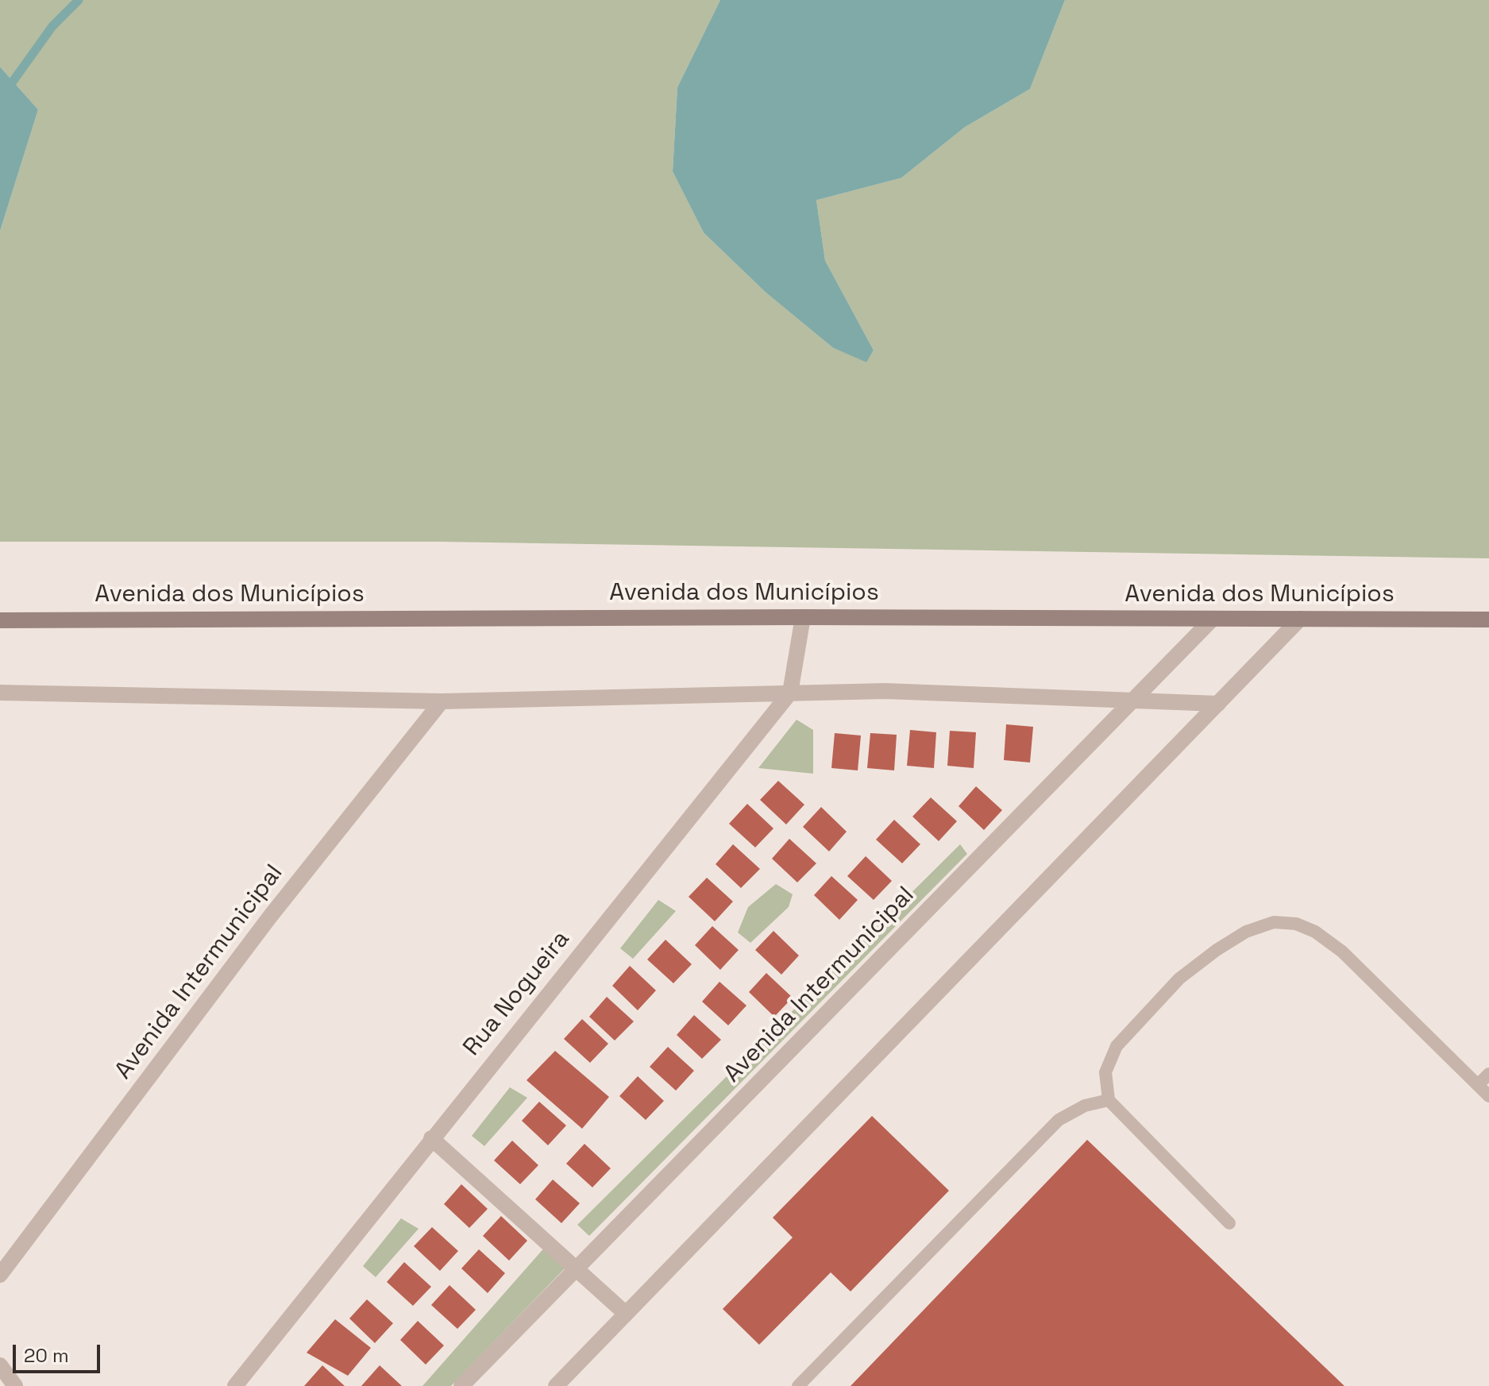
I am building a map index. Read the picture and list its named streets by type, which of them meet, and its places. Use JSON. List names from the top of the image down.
{
  "streets": {
    "main road": ["Avenida dos Municípios"],
    "street": ["Avenida Intermunicipal", "Rua Nogueira"]
  },
  "crossings": [
    ["Avenida dos Municípios", "Avenida Intermunicipal"],
    ["Avenida dos Municípios", "Rua Nogueira"]
  ],
  "scale_bar": "20 m"
}
